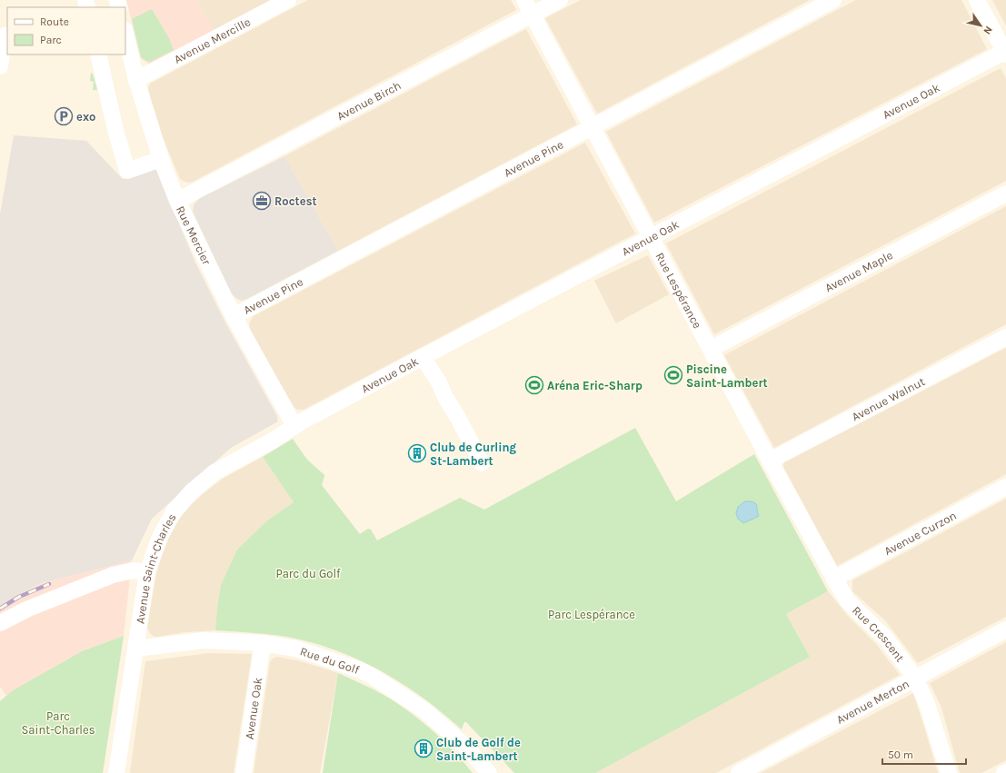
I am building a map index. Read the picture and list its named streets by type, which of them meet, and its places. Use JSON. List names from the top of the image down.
{
  "streets": {
    "street": [
      "Avenue Mercille",
      "Avenue Birch",
      "Avenue Oak",
      "Avenue Pine",
      "Rue Mercier",
      "Avenue Maple",
      "Rue Lespérance",
      "Avenue Walnut",
      "Avenue Curzon",
      "Avenue Saint-Charles",
      "Rue Crescent",
      "Rue du Golf",
      "Avenue Merton"
    ]
  },
  "crossings": [
    ["Avenue Mercille", "Rue Mercier"],
    ["Avenue Birch", "Rue Mercier"],
    ["Avenue Birch", "Rue Lespérance"],
    ["Avenue Oak", "Rue Mercier"],
    ["Avenue Oak", "Rue Lespérance"],
    ["Avenue Oak", "Avenue Saint-Charles"],
    ["Avenue Oak", "Rue du Golf"],
    ["Avenue Pine", "Rue Mercier"],
    ["Avenue Pine", "Rue Lespérance"],
    ["Rue Mercier", "Avenue Saint-Charles"],
    ["Avenue Maple", "Rue Lespérance"],
    ["Rue Lespérance", "Avenue Walnut"],
    ["Rue Lespérance", "Avenue Curzon"],
    ["Rue Lespérance", "Rue Crescent"],
    ["Avenue Curzon", "Rue Crescent"],
    ["Avenue Saint-Charles", "Rue du Golf"],
    ["Rue Crescent", "Avenue Merton"]
  ],
  "parks": ["Parc du Golf", "Parc Lespérance", "Parc Saint-Charles"],
  "places": {
    "parking": ["exo"],
    "office": ["Roctest"],
    "sports": ["Piscine Saint-Lambert", "Aréna Eric-Sharp"],
    "building": ["Club de Curling St-Lambert", "Club de Golf de Saint-Lambert"]
  },
  "legend": ["Route", "Parc"],
  "scale_bar": "50 m",
  "north": "bottom right"
}
